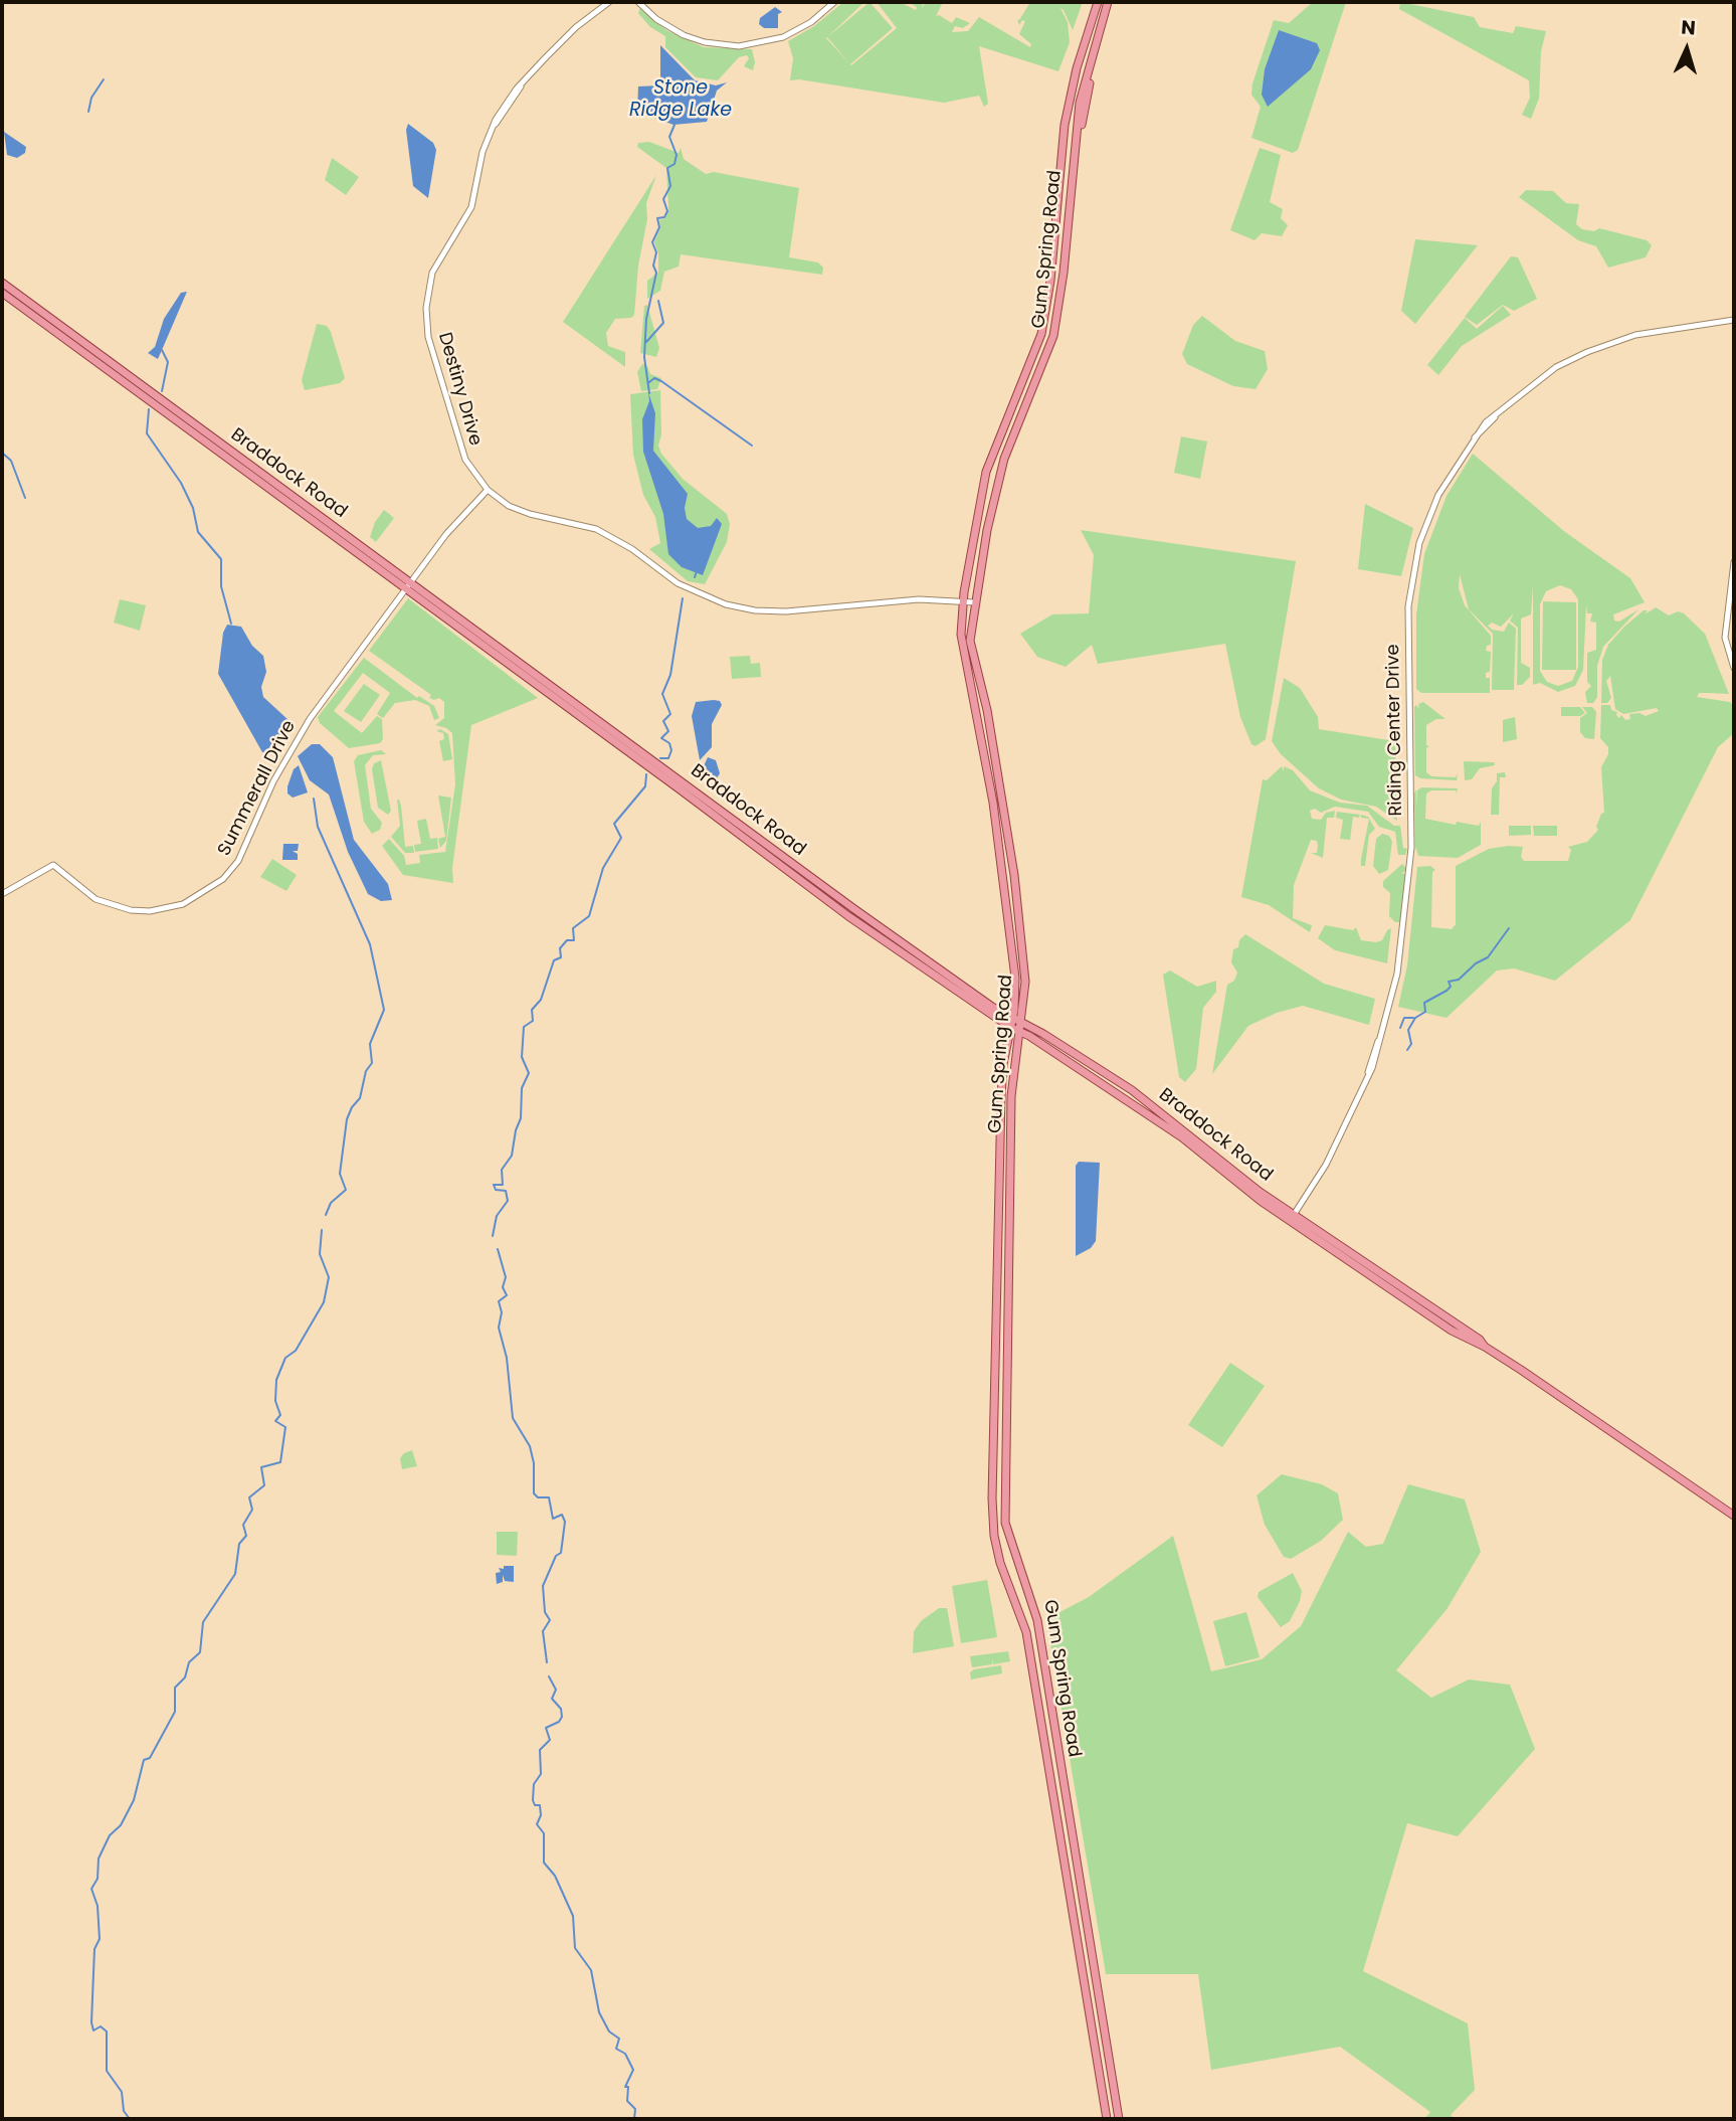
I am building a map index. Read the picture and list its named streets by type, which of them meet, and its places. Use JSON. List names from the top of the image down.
{
  "streets": {
    "main road": ["Gum Spring Road", "Braddock Road"],
    "street": ["Destiny Drive", "Riding Center Drive", "Summerall Drive"]
  },
  "crossings": [
    ["Gum Spring Road", "Destiny Drive"],
    ["Gum Spring Road", "Braddock Road"],
    ["Destiny Drive", "Summerall Drive"],
    ["Braddock Road", "Riding Center Drive"],
    ["Braddock Road", "Summerall Drive"]
  ],
  "water": ["Stone Ridge Lake"],
  "north": "top"
}
